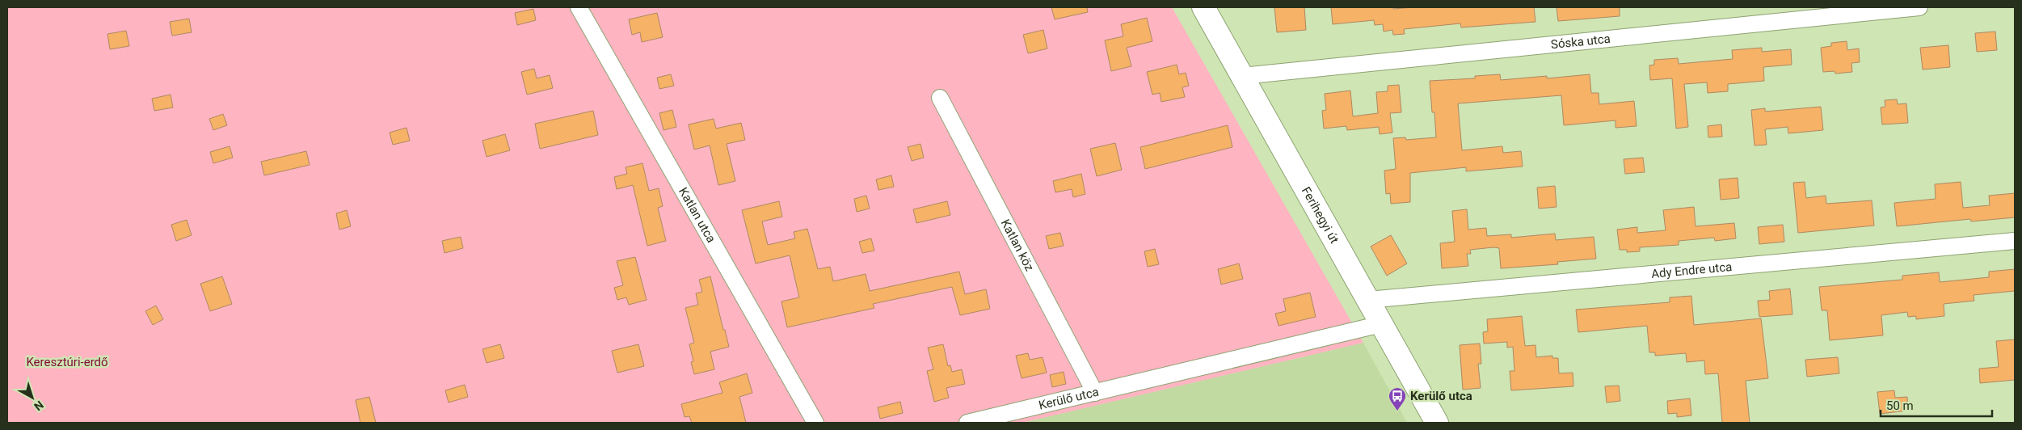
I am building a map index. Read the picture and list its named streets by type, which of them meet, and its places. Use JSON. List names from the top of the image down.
{
  "streets": {
    "main road": ["Ferihegyi út"],
    "street": [
      "Sóska utca",
      "Katlan utca",
      "Katlan köz",
      "Ady Endre utca",
      "Kerülő utca"
    ]
  },
  "crossings": [
    ["Sóska utca", "Ferihegyi út"],
    ["Ferihegyi út", "Ady Endre utca"],
    ["Ferihegyi út", "Kerülő utca"],
    ["Katlan köz", "Kerülő utca"]
  ],
  "parks": ["Keresztúri-erdő"],
  "places": {
    "bus stop": ["Kerülő utca"]
  },
  "scale_bar": "50 m",
  "north": "bottom right"
}
